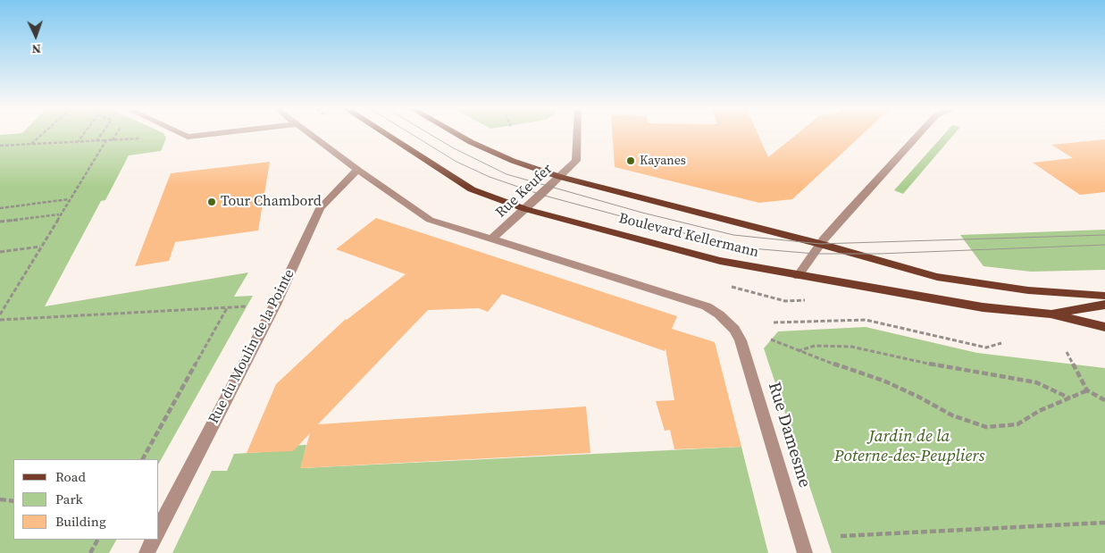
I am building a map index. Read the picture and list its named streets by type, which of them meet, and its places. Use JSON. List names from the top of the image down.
{
  "streets": {
    "main road": ["Boulevard Kellermann"],
    "street": ["Rue Keufer", "Rue du Moulin de la Pointe", "Rue Damesme"]
  },
  "crossings": [
    ["Rue Keufer", "Boulevard Kellermann"],
    ["Rue Keufer", "Rue Damesme"]
  ],
  "parks": ["Jardin de la Poterne-des-Peupliers"],
  "places": ["Kayanes", "Tour Chambord"],
  "legend": ["Road", "Park", "Building"],
  "north": "bottom"
}
